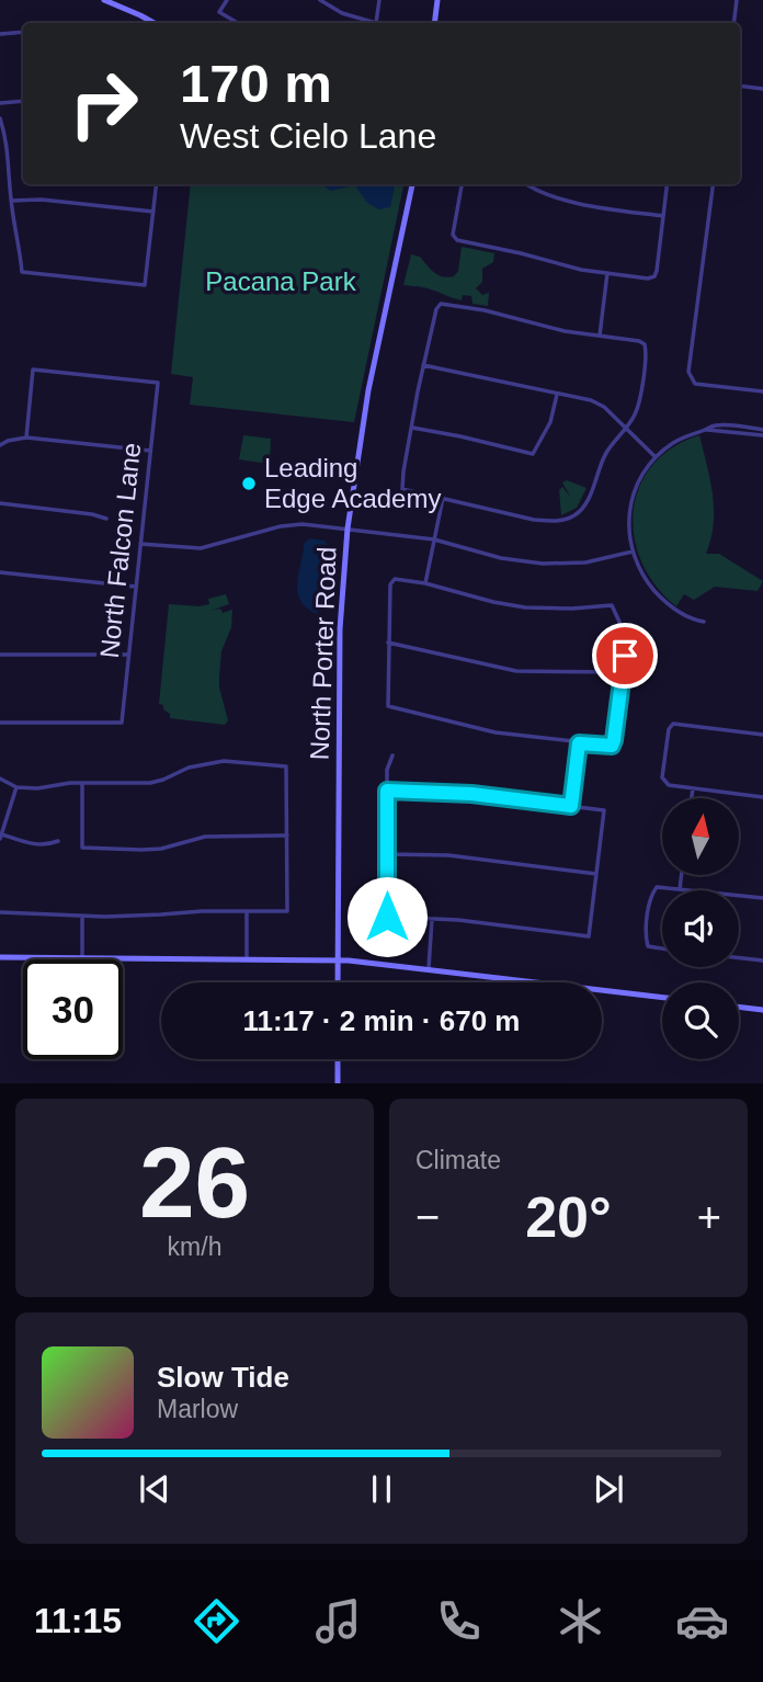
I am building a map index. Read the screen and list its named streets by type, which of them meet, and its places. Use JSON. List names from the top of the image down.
{
  "streets": {
    "street": ["North Falcon Lane", "North Porter Road"]
  },
  "parks": ["Pacana Park"],
  "places": ["Leading Edge Academy"],
  "north": "top",
  "page": {
    "turn": ["170 m", "West Cielo Lane"],
    "limit": "30",
    "trip": "11:17 · 2 min · 670 m",
    "tile": [
      ["26", "km/h"],
      "Climate"
    ],
    "heat": ["−", "20°", "+"],
    "song": ["Slow Tide", "Marlow"],
    "tabs": "11:15"
  }
}
